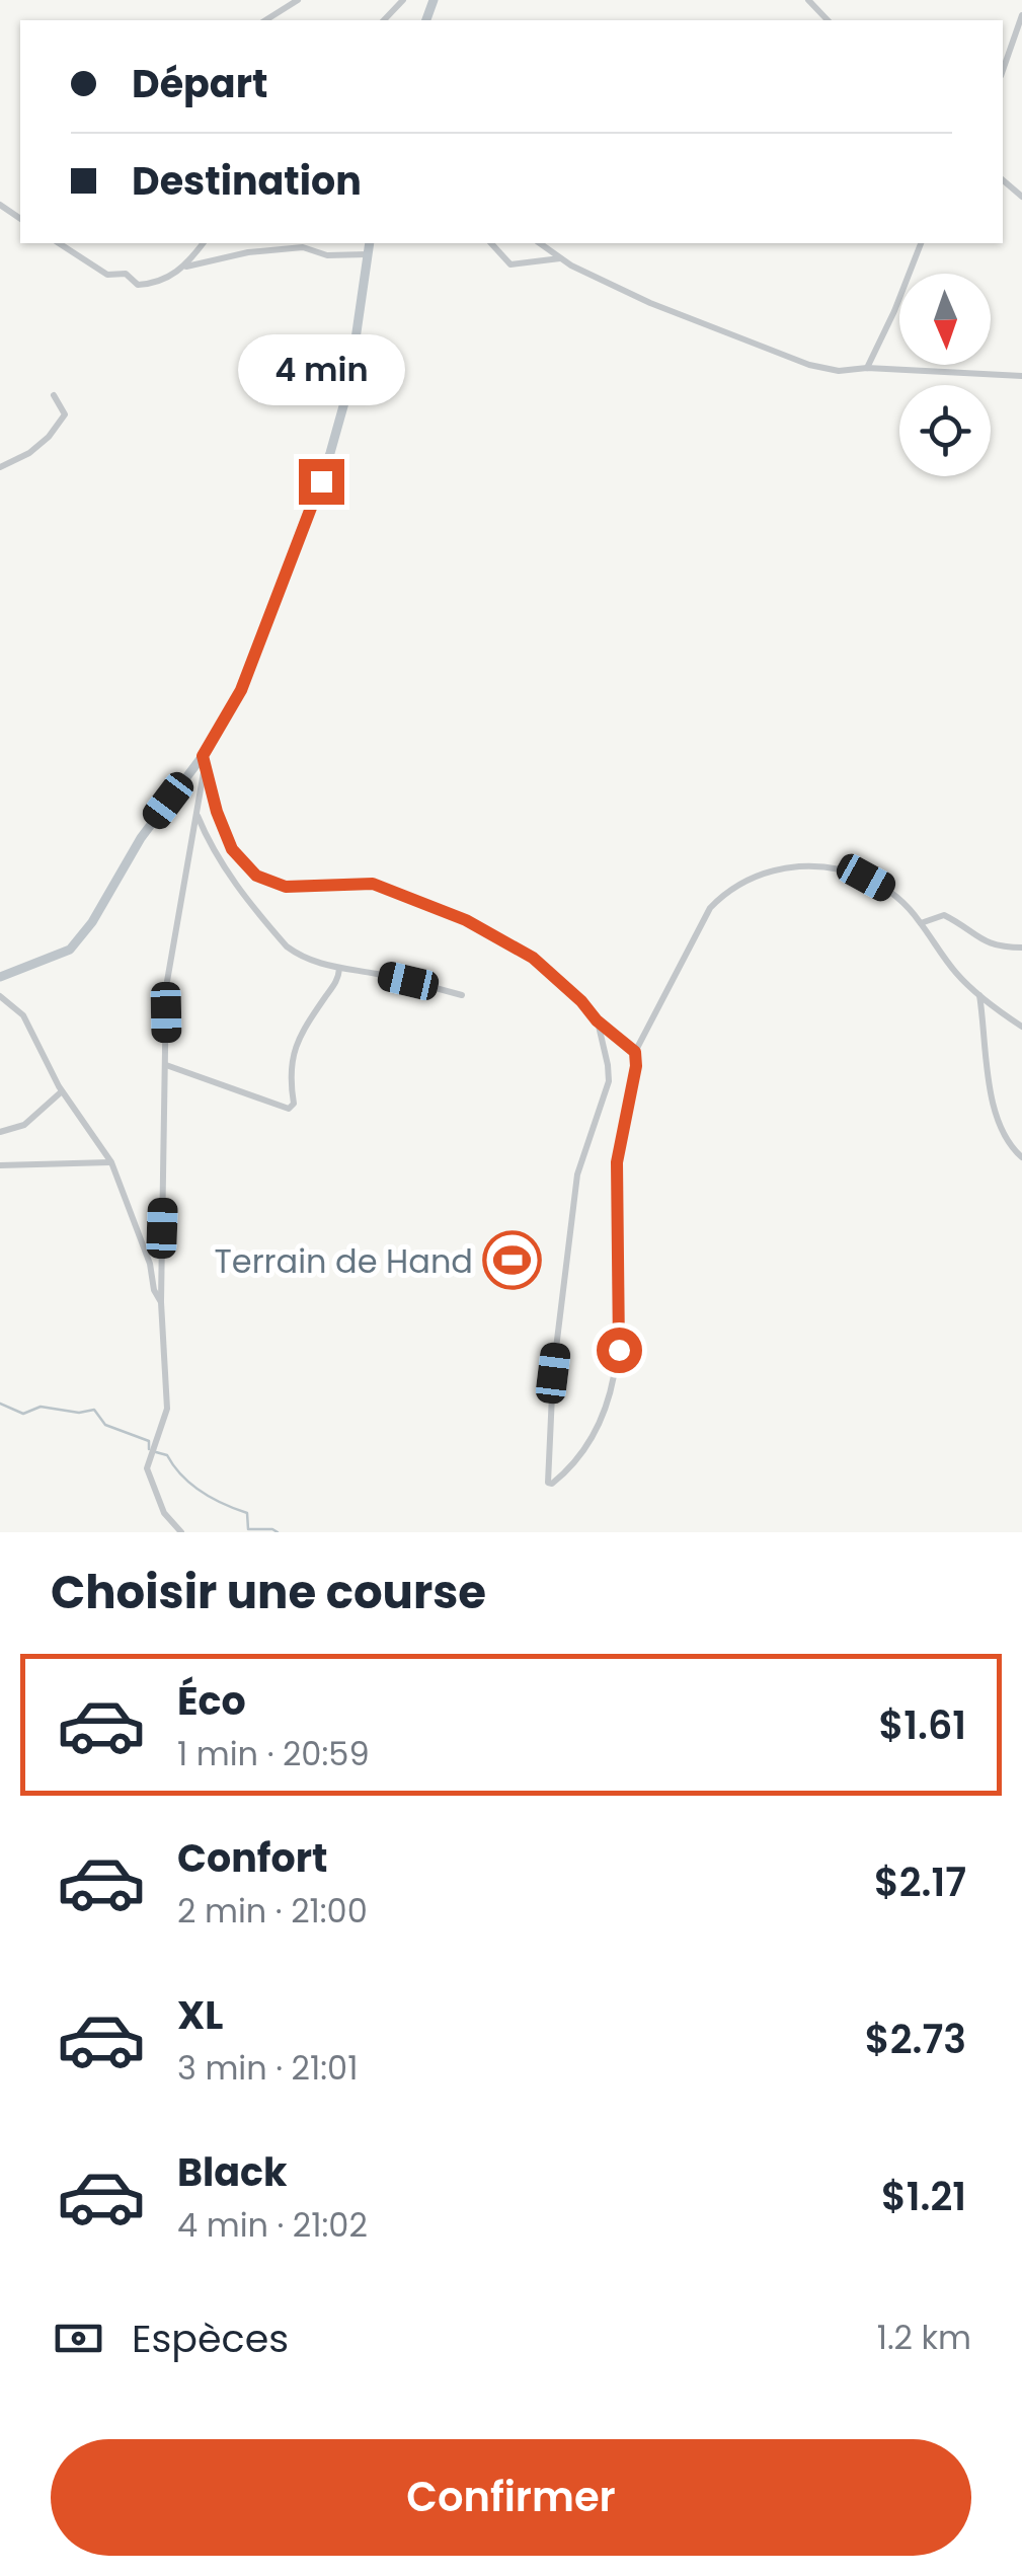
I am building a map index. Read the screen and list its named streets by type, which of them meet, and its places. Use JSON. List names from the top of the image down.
{
  "places": {
    "sports": ["Terrain de Hand"]
  },
  "north": "bottom",
  "page": {
    "banner": ["Départ", "Destination"],
    "bubble": "4 min",
    "heading": "Choisir une course",
    "list": [
      {
        "name": "Éco",
        "note": "1 min · 20:59",
        "value": "$1.61"
      },
      {
        "name": "Confort",
        "note": "2 min · 21:00",
        "value": "$2.17"
      },
      {
        "name": "XL",
        "note": "3 min · 21:01",
        "value": "$2.73"
      },
      {
        "name": "Black",
        "note": "4 min · 21:02",
        "value": "$1.21"
      }
    ],
    "pay": ["Espèces", "1.2 km"],
    "buttons": "Confirmer"
  }
}
